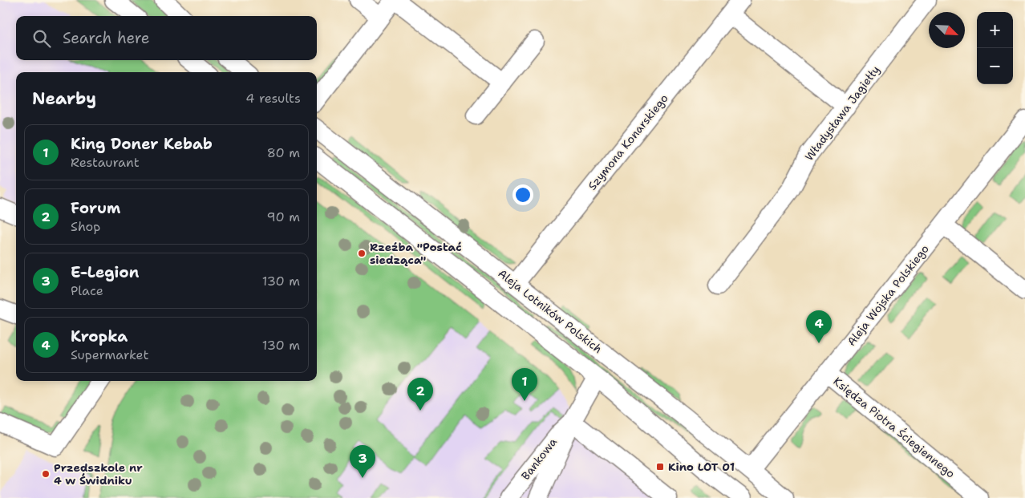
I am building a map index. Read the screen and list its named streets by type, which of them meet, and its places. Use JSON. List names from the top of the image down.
{
  "streets": {
    "street": [
      "Władysława Jagiełły",
      "Szymona Konarskiego",
      "Aleja Wojska Polskiego",
      "Aleja Lotników Polskich",
      "Księdza Piotra Ściegiennego",
      "Bankowa"
    ]
  },
  "crossings": [
    ["Szymona Konarskiego", "Aleja Lotników Polskich"],
    ["Aleja Wojska Polskiego", "Aleja Lotników Polskich"],
    ["Aleja Wojska Polskiego", "Księdza Piotra Ściegiennego"]
  ],
  "places": {
    "other": ["Rzeźba \"Postać siedząca\"", "Przedszkole nr 4 w Świdniku"],
    "transit": ["Kino LOT 01"]
  },
  "north": "bottom right",
  "page": {
    "map_buttons": ["+", "−"],
    "search": "Search here",
    "heading": ["Nearby", "4 results"],
    "list": [
      {
        "mark": "1",
        "name": "King Doner Kebab",
        "note": "Restaurant",
        "value": "80 m"
      },
      {
        "mark": "2",
        "name": "Forum",
        "note": "Shop",
        "value": "90 m"
      },
      {
        "mark": "3",
        "name": "E-Legion",
        "note": "Place",
        "value": "130 m"
      },
      {
        "mark": "4",
        "name": "Kropka",
        "note": "Supermarket",
        "value": "130 m"
      }
    ],
    "pins": [
      "4",
      "1",
      "2",
      "3"
    ]
  }
}
